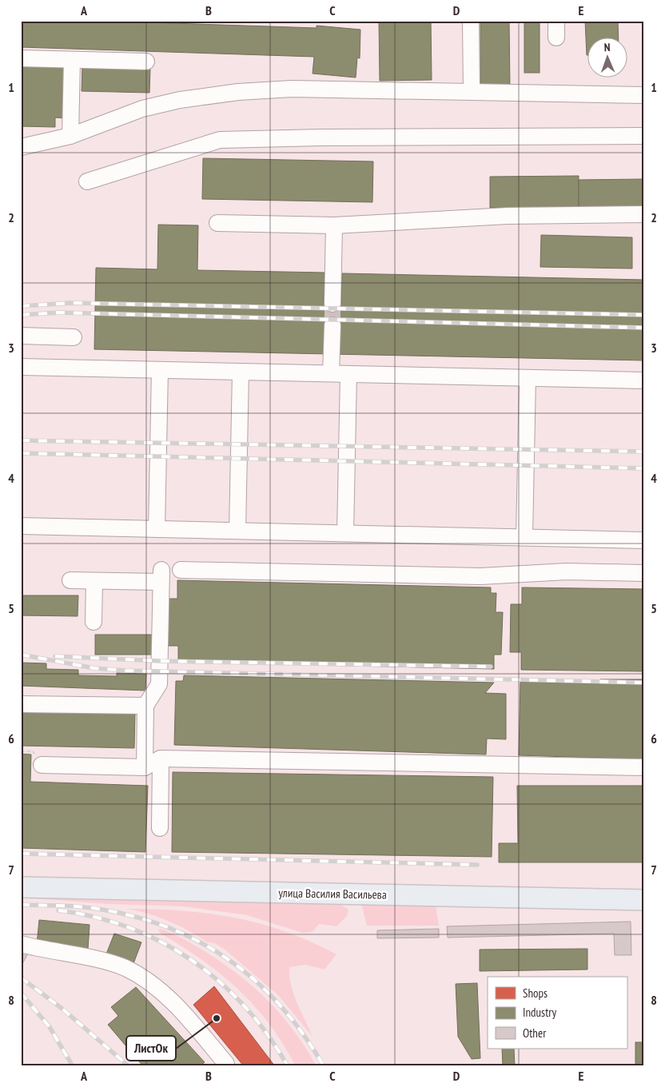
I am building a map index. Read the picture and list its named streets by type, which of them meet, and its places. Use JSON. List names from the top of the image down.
{
  "streets": {
    "main road": ["улица Василия Васильева"]
  },
  "places": ["ЛистОк"],
  "legend": ["Shops", "Industry", "Other"],
  "north": "top",
  "grid": {
    "columns": [
      "A",
      "B",
      "C",
      "D",
      "E"
    ],
    "rows": [
      "1",
      "2",
      "3",
      "4",
      "5",
      "6",
      "7",
      "8"
    ]
  }
}
